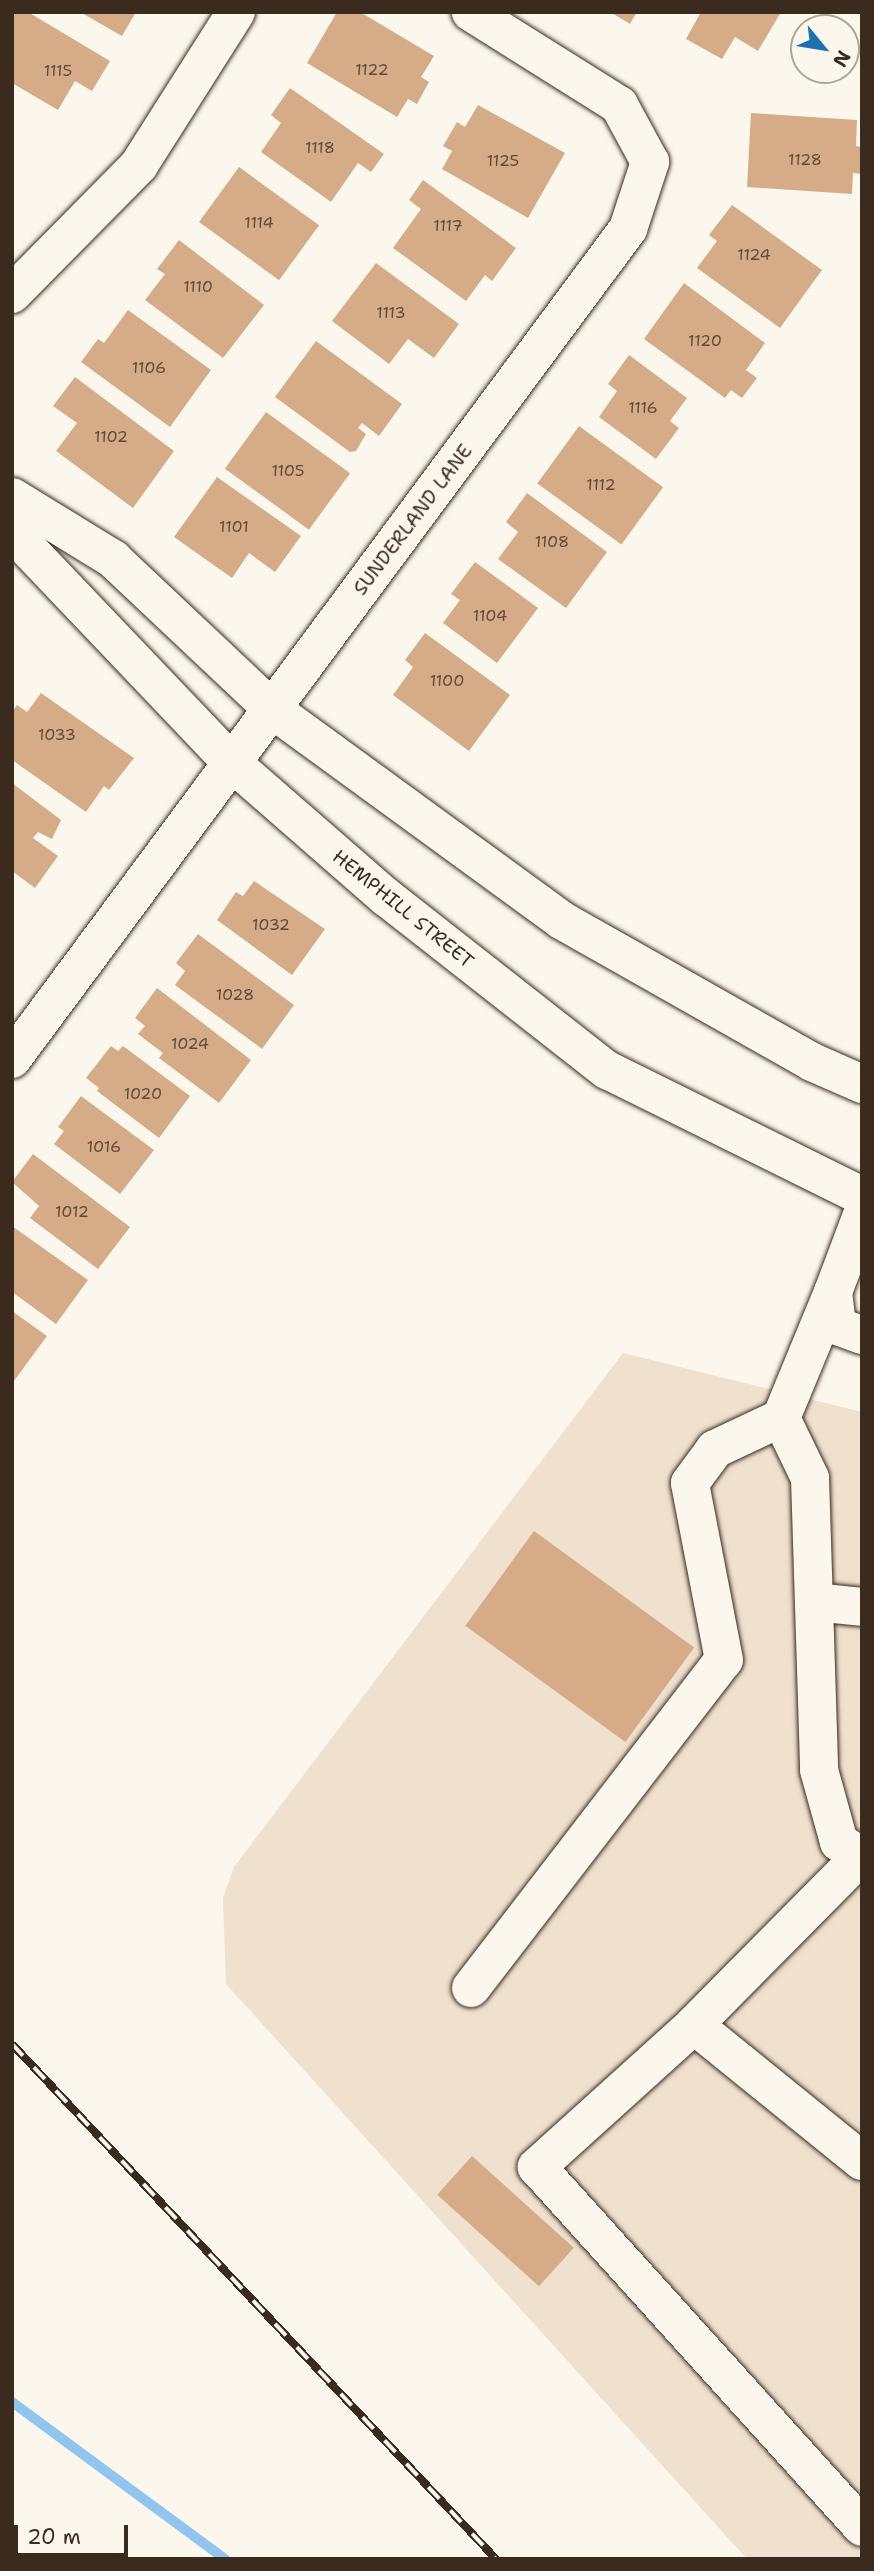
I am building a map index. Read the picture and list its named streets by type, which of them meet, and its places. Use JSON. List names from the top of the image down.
{
  "streets": {
    "street": ["SUNDERLAND LANE", "HEMPHILL STREET"]
  },
  "crossings": [
    ["SUNDERLAND LANE", "HEMPHILL STREET"]
  ],
  "house_numbers": [
    "1122",
    "1115",
    "1118",
    "1128",
    "1125",
    "1114",
    "1117",
    "1124",
    "1110",
    "1113",
    "1120",
    "1106",
    "1116",
    "1102",
    "1105",
    "1112",
    "1101",
    "1108",
    "1104",
    "1100",
    "1033",
    "1032",
    "1028",
    "1024",
    "1020",
    "1016",
    "1012"
  ],
  "scale_bar": "20 m",
  "north": "bottom right"
}
